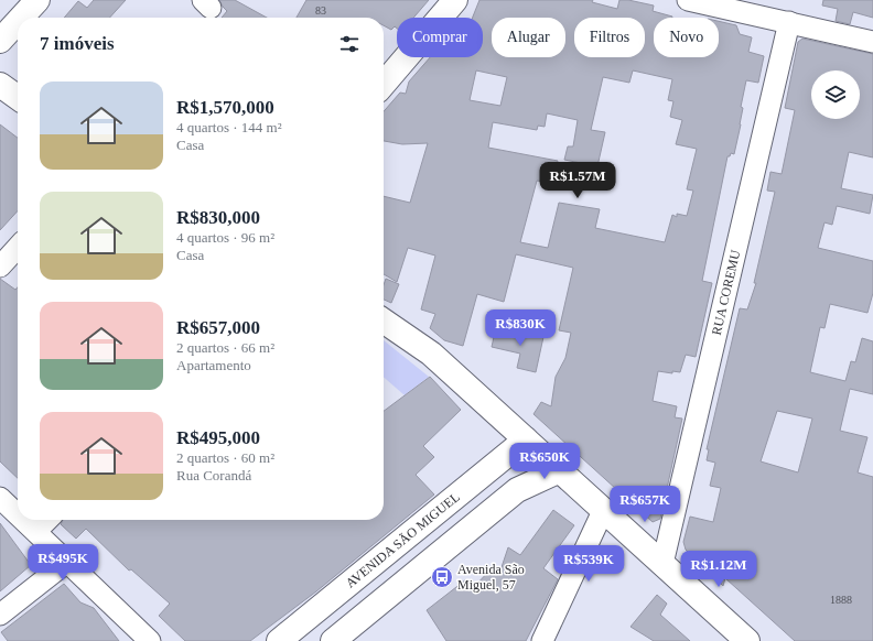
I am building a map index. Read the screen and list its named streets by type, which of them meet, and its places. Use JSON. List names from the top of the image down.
{
  "streets": {
    "main road": ["AVENIDA SÃO MIGUEL"],
    "street": ["RUA COREMU"]
  },
  "places": {
    "bus stop": ["Avenida São Miguel, 57"]
  },
  "house_numbers": ["83", "1888"],
  "page": {
    "chip": [
      "Comprar",
      "Alugar",
      "Filtros",
      "Novo"
    ],
    "heading": "7 imóveis",
    "list": [
      {
        "name": "R$1,570,000",
        "note": "4 quartos · 144 m² · Casa"
      },
      {
        "name": "R$830,000",
        "note": "4 quartos · 96 m² · Casa"
      },
      {
        "name": "R$657,000",
        "note": "2 quartos · 66 m² · Apartamento"
      },
      {
        "name": "R$495,000",
        "note": "2 quartos · 60 m² · Rua Corandá"
      }
    ],
    "price": [
      "R$1.57M",
      "R$830K",
      "R$650K",
      "R$657K",
      "R$495K",
      "R$539K",
      "R$1.12M"
    ]
  }
}
